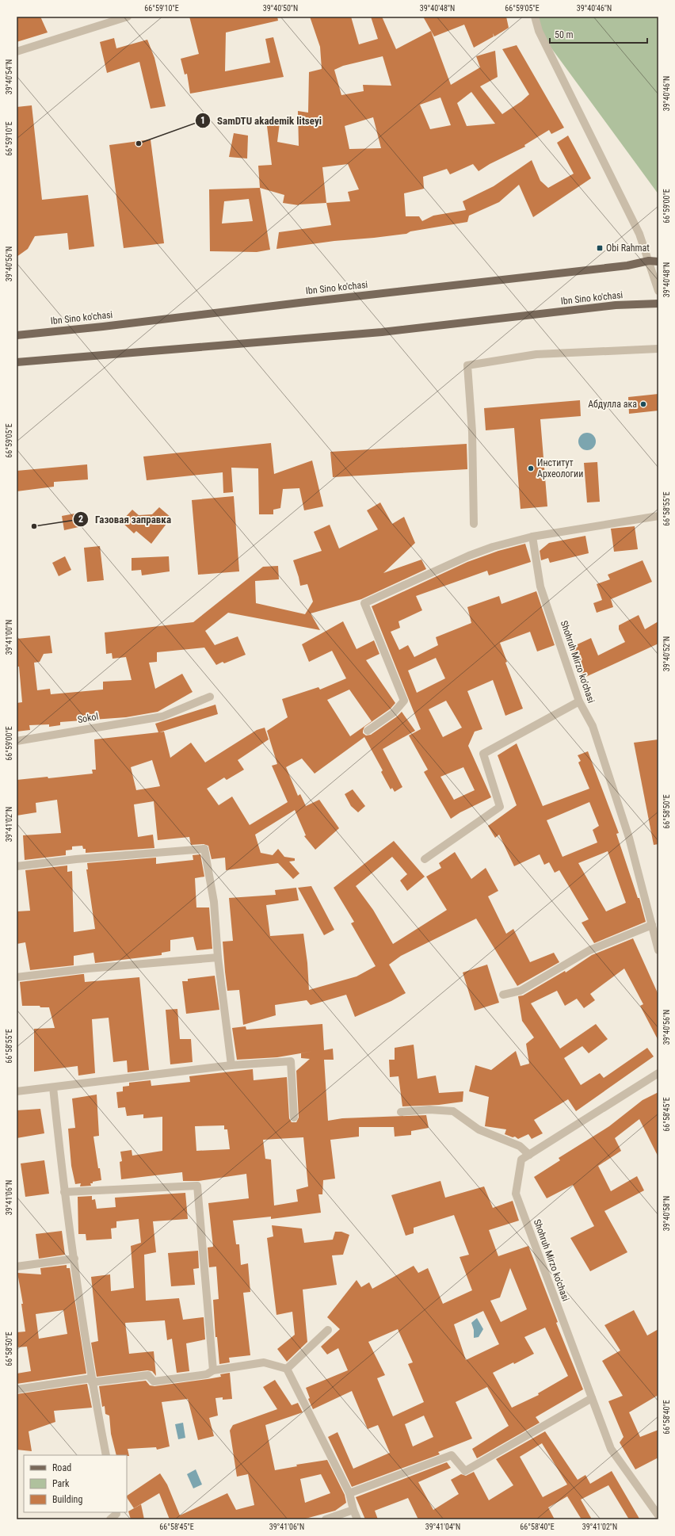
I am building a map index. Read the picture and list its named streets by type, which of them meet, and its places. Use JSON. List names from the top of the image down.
{
  "streets": {
    "main road": ["Ibn Sino ko'chasi"],
    "street": ["Shohruh Mirzo ko'chasi", "Sokol"]
  },
  "places": {
    "other": [
      "SamDTU akademik litseyi",
      "Абдулла ака",
      "Институт Археологии",
      "Газовая заправка"
    ],
    "transit": ["Obi Rahmat"]
  },
  "legend": ["Road", "Park", "Building"],
  "scale_bar": "50 m",
  "coordinates": [
    "66°59'10\"E",
    "39°40'50\"N",
    "39°40'48\"N",
    "66°59'05\"E",
    "39°40'46\"N",
    "39°40'54\"N",
    "66°59'00\"E",
    "39°40'56\"N",
    "66°58'55\"E",
    "39°41'00\"N",
    "39°40'52\"N",
    "66°58'50\"E",
    "39°41'02\"N",
    "66°58'45\"E",
    "39°41'06\"N",
    "39°40'58\"N",
    "66°58'40\"E",
    "39°41'04\"N"
  ]
}
